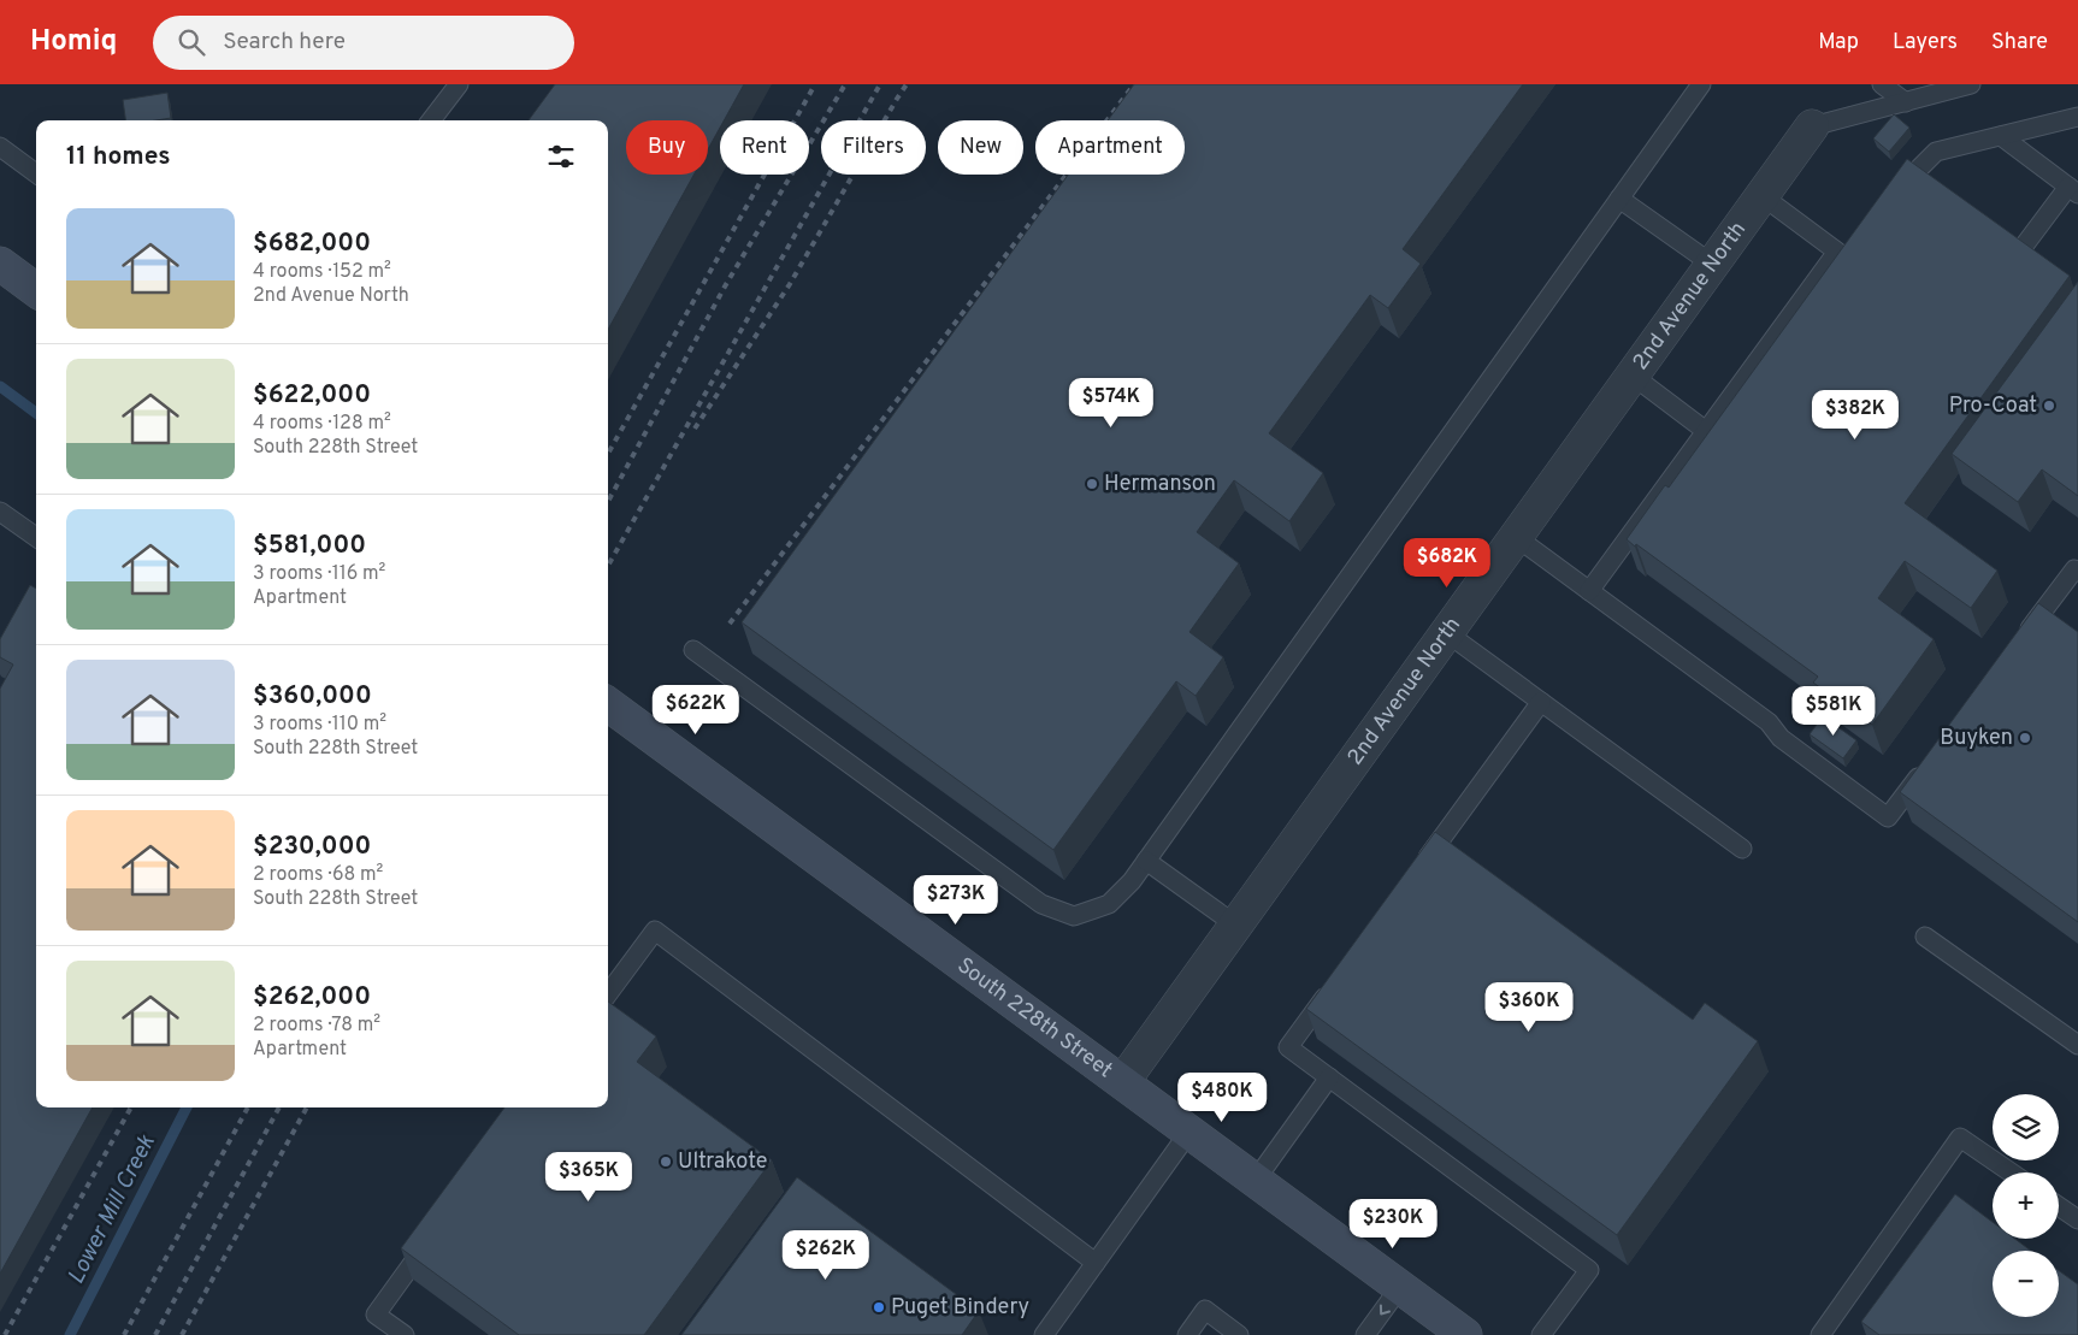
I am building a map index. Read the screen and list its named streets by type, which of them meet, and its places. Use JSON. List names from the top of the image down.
{
  "streets": {
    "main road": ["South 228th Street"],
    "street": ["2nd Avenue North"]
  },
  "crossings": [
    ["2nd Avenue North", "South 228th Street"]
  ],
  "water": ["Lower Mill Creek"],
  "places": [
    "Pro-Coat",
    "Hermanson",
    "Buyken",
    "Ultrakote",
    "Puget Bindery"
  ],
  "page": {
    "header": "Homiq",
    "search": "Search here",
    "nav": ["Map", "Layers", "Share"],
    "chip": [
      "Buy",
      "Rent",
      "Filters",
      "New",
      "Apartment"
    ],
    "heading": "11 homes",
    "list": [
      {
        "name": "$682,000",
        "note": "4 rooms · 152 m² · 2nd Avenue North"
      },
      {
        "name": "$622,000",
        "note": "4 rooms · 128 m² · South 228th Street"
      },
      {
        "name": "$581,000",
        "note": "3 rooms · 116 m² · Apartment"
      },
      {
        "name": "$360,000",
        "note": "3 rooms · 110 m² · South 228th Street"
      },
      {
        "name": "$230,000",
        "note": "2 rooms · 68 m² · South 228th Street"
      },
      {
        "name": "$262,000",
        "note": "2 rooms · 78 m² · Apartment"
      }
    ],
    "price": [
      "$574K",
      "$382K",
      "$682K",
      "$622K",
      "$581K",
      "$273K",
      "$360K",
      "$480K",
      "$365K",
      "$230K",
      "$262K"
    ],
    "map_buttons": ["+", "−"]
  }
}
